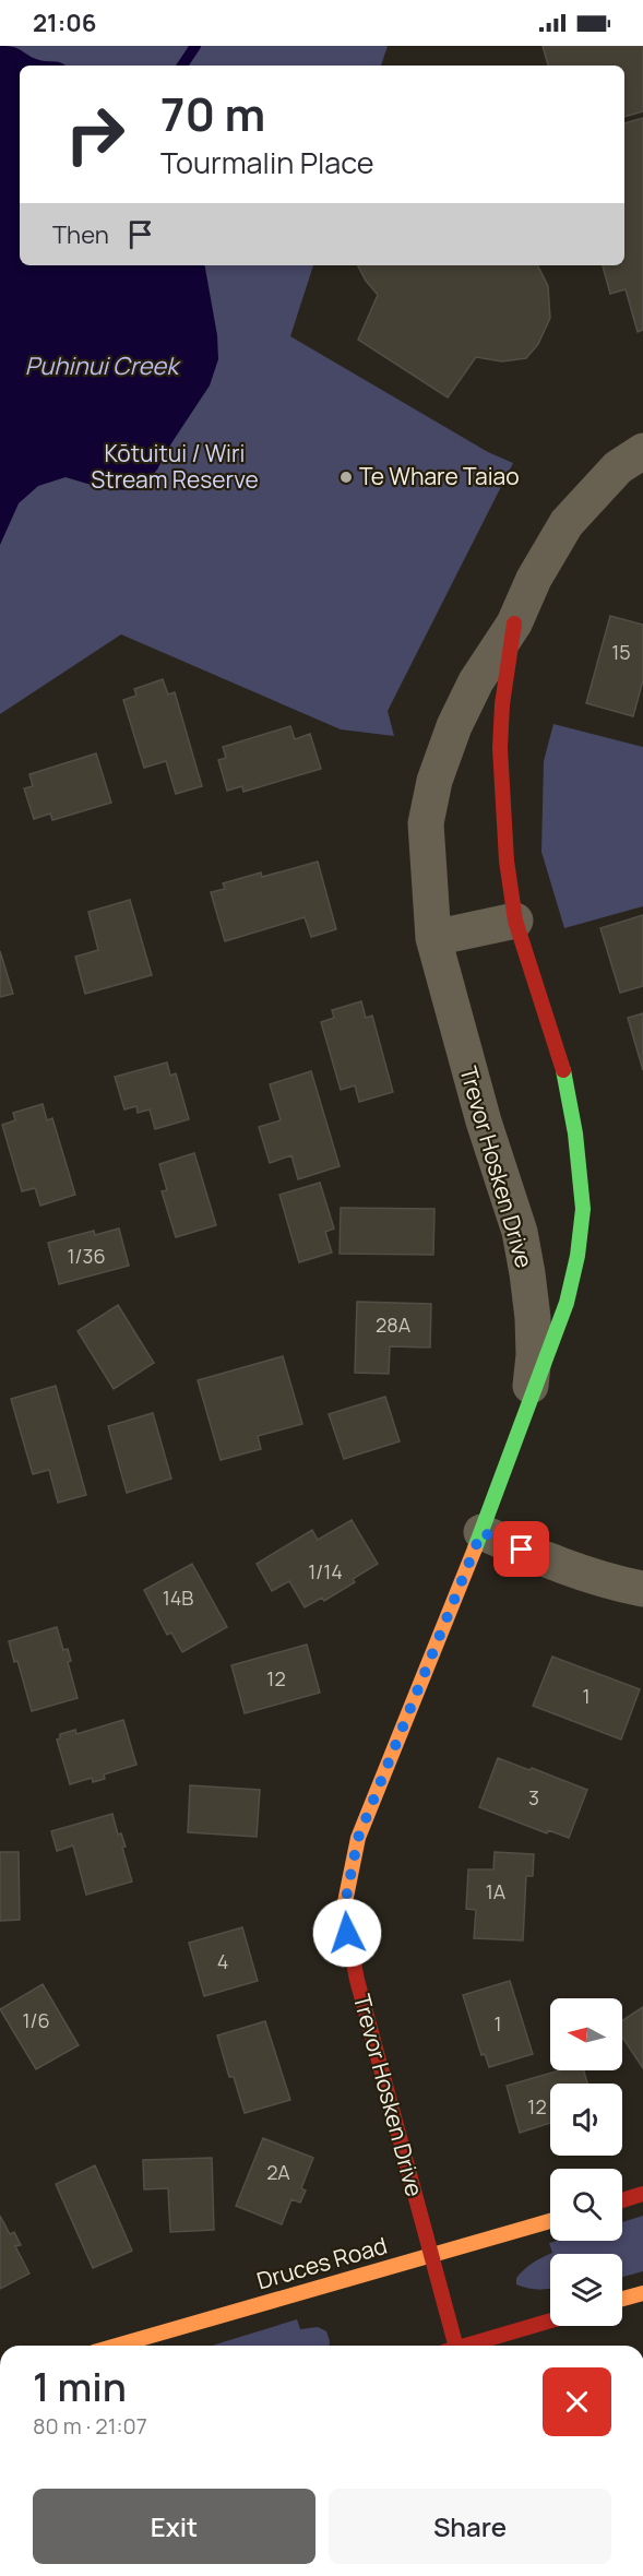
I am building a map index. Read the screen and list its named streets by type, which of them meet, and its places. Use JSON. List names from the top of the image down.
{
  "streets": {
    "street": ["Trevor Hosken Drive", "Druces Road"]
  },
  "crossings": [
    ["Trevor Hosken Drive", "Druces Road"]
  ],
  "water": ["Puhinui Creek"],
  "parks": ["Kōtuitui / Wiri Stream Reserve"],
  "places": ["Te Whare Taiao"],
  "house_numbers": [
    "15",
    "1/36",
    "28A",
    "1/14",
    "14B",
    "12",
    "1",
    "3",
    "1A",
    "4",
    "1/6",
    "1",
    "12",
    "2A"
  ],
  "north": "left",
  "page": {
    "status": "21:06",
    "turn": ["70 m", "Tourmalin Place"],
    "then": "Then",
    "heading": ["1 min", "80 m · 21:07"],
    "buttons": ["Exit", "Share"]
  }
}
